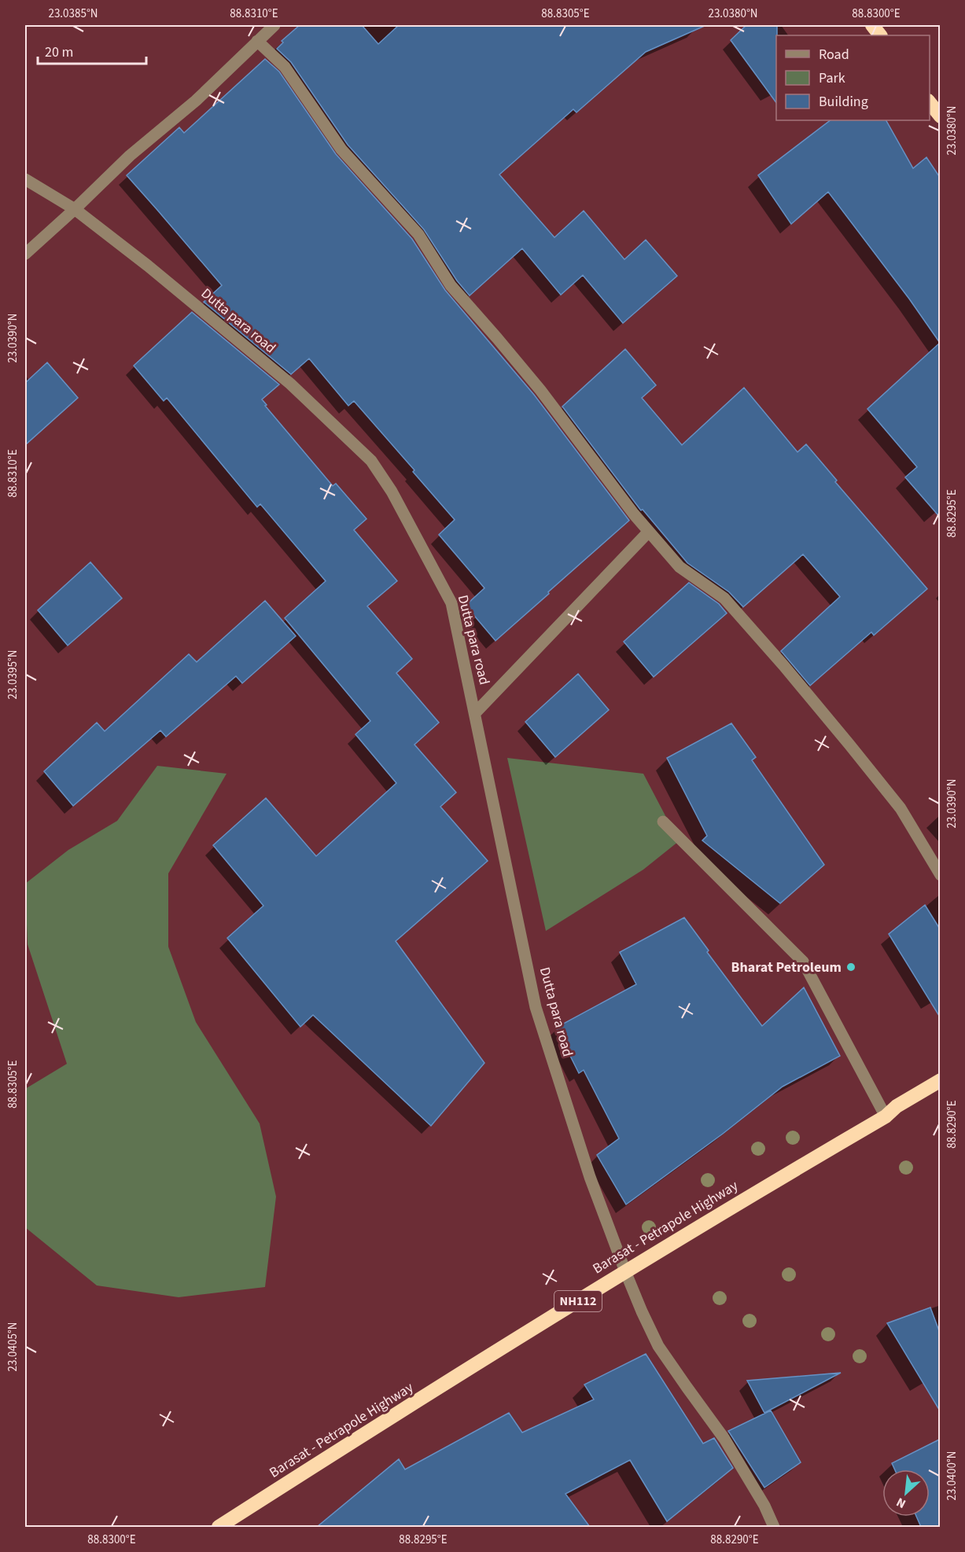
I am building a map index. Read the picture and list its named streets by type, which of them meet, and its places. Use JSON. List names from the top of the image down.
{
  "streets": {
    "highway": ["Barasat - Petrapole Highway", "NH112"],
    "street": ["Dutta para road"]
  },
  "crossings": [
    ["Dutta para road", "Barasat - Petrapole Highway"]
  ],
  "places": ["Bharat Petroleum"],
  "legend": ["Road", "Park", "Building"],
  "scale_bar": "20 m",
  "north": "bottom left",
  "coordinates": [
    "23.0385°N",
    "88.8310°E",
    "88.8305°E",
    "23.0380°N",
    "88.8300°E",
    "23.0390°N",
    "88.8295°E",
    "23.0395°N",
    "88.8290°E",
    "23.0405°N",
    "23.0400°N"
  ]
}
